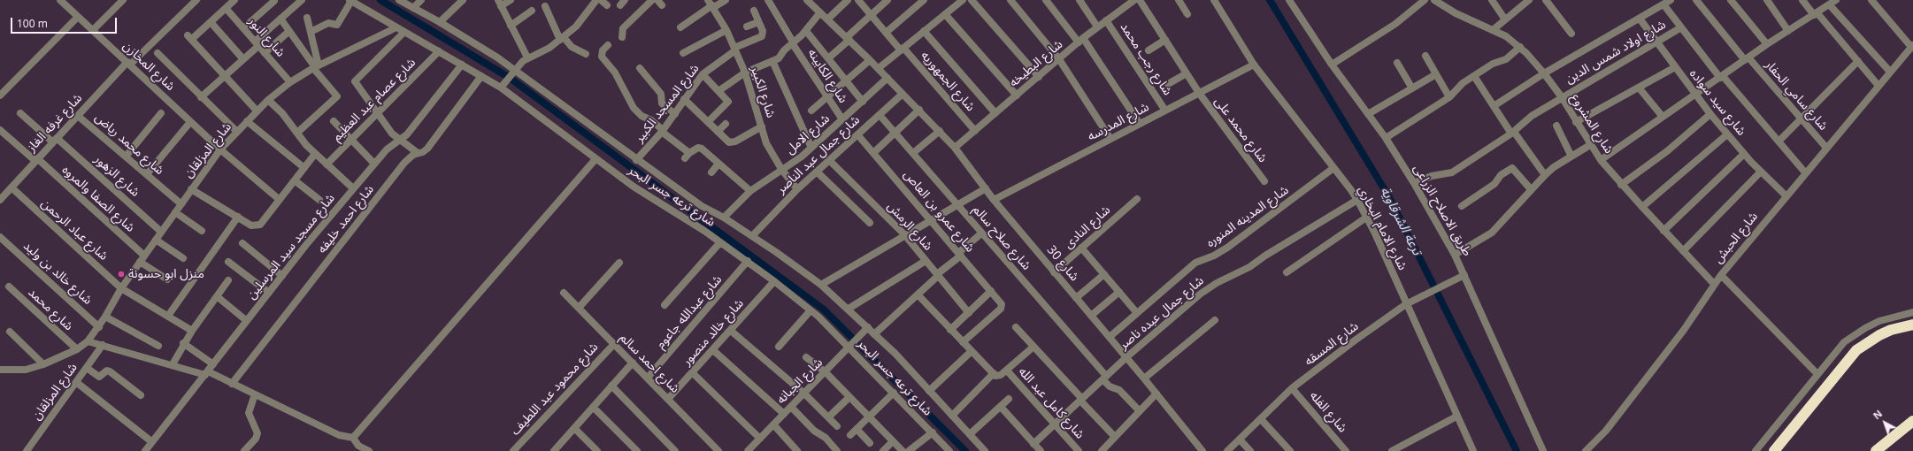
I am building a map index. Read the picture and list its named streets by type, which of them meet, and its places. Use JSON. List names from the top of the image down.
{
  "streets": {
    "street": [
      "شارع النور",
      "شارع اولاد شمس الدين",
      "شارع رجب محمد",
      "شارع البطيخه",
      "شارع المخازن",
      "شارع الكابينه",
      "شارع الجمهوريه",
      "شارع الكبير",
      "شارع سامي الحفار",
      "شارع عصام عبد العظيم",
      "شارع سيد سواده",
      "شارع المسجد الكبير",
      "شارع المدرسه",
      "شارع غرفه الغاز",
      "شارع المشروع",
      "شارع محمد على",
      "شارع الامل",
      "شارع محمد رياض",
      "شارع المزلقان",
      "شارع جمال عبد الناصر",
      "شارع الزهور",
      "شارع ترعه جسر البحر",
      "شارع الصفا والمروه",
      "طريق الاصلاح الزراعى",
      "شارع عمرو بن العاص",
      "شارع المدينه المنوره",
      "شارع احمد خليفه",
      "شارع الرمش",
      "شارع النادى",
      "شارع الامام البخاري",
      "شارع عباد الرحمن",
      "شارع صلاح سالم",
      "شارع الحبش",
      "شارع مسجد سيد المرسلين",
      "شارع 30",
      "شارع خالد بن وليد",
      "شارع محمد",
      "شارع عبدالله جاعوم",
      "شارع جمال عبده ناصر",
      "شارع خالد منصور",
      "شارع المسقه",
      "شارع احمد سالم",
      "شارع الجبانه",
      "شارع محمود عبد اللطيف",
      "شارع كامل عبد الله",
      "شارع الفله"
    ]
  },
  "crossings": [
    ["شارع النور", "شارع المزلقان"],
    ["شارع اولاد شمس الدين", "شارع سيد سواده"],
    ["شارع اولاد شمس الدين", "شارع المشروع"],
    ["شارع اولاد شمس الدين", "طريق الاصلاح الزراعى"],
    ["شارع رجب محمد", "شارع البطيخه"],
    ["شارع رجب محمد", "شارع المدرسه"],
    ["شارع البطيخه", "شارع الجمهوريه"],
    ["شارع البطيخه", "شارع 30"],
    ["شارع المخازن", "شارع غرفه الغاز"],
    ["شارع المخازن", "شارع المزلقان"],
    ["شارع الكابينه", "شارع الامل"],
    ["شارع الكبير", "شارع المسجد الكبير"],
    ["شارع الكبير", "شارع الامل"],
    ["شارع الكبير", "شارع جمال عبد الناصر"],
    ["شارع سامي الحفار", "شارع الحبش"],
    ["شارع عصام عبد العظيم", "شارع ترعه جسر البحر"],
    ["شارع سيد سواده", "شارع الحبش"],
    ["شارع المسجد الكبير", "شارع ترعه جسر البحر"],
    ["شارع المدرسه", "شارع محمد على"],
    ["شارع المدرسه", "شارع الامام البخاري"],
    ["شارع المدرسه", "شارع 30"],
    ["شارع غرفه الغاز", "شارع محمد رياض"],
    ["شارع غرفه الغاز", "شارع الزهور"],
    ["شارع غرفه الغاز", "شارع الصفا والمروه"],
    ["شارع غرفه الغاز", "شارع عباد الرحمن"],
    ["شارع المشروع", "شارع الحبش"],
    ["شارع الامل", "شارع ترعه جسر البحر"],
    ["شارع محمد رياض", "شارع المزلقان"],
    ["شارع المزلقان", "شارع الزهور"],
    ["شارع المزلقان", "شارع ترعه جسر البحر"],
    ["شارع المزلقان", "شارع الصفا والمروه"],
    ["شارع المزلقان", "شارع عباد الرحمن"],
    ["شارع المزلقان", "شارع خالد بن وليد"],
    ["شارع المزلقان", "شارع محمد"],
    ["شارع جمال عبد الناصر", "شارع ترعه جسر البحر"],
    ["شارع جمال عبد الناصر", "شارع عمرو بن العاص"],
    ["شارع جمال عبد الناصر", "شارع الرمش"],
    ["شارع جمال عبد الناصر", "شارع صلاح سالم"],
    ["شارع جمال عبد الناصر", "شارع 30"],
    ["شارع ترعه جسر البحر", "شارع احمد خليفه"],
    ["شارع ترعه جسر البحر", "شارع مسجد سيد المرسلين"],
    ["شارع ترعه جسر البحر", "شارع عبدالله جاعوم"],
    ["شارع ترعه جسر البحر", "شارع خالد منصور"],
    ["شارع ترعه جسر البحر", "شارع الجبانه"],
    ["طريق الاصلاح الزراعى", "شارع المسقه"],
    ["شارع المدينه المنوره", "شارع الامام البخاري"],
    ["شارع المدينه المنوره", "شارع 30"],
    ["شارع النادى", "شارع 30"],
    ["شارع الامام البخاري", "شارع جمال عبده ناصر"],
    ["شارع الامام البخاري", "شارع المسقه"],
    ["شارع صلاح سالم", "شارع جمال عبده ناصر"],
    ["شارع 30", "شارع جمال عبده ناصر"],
    ["شارع عبدالله جاعوم", "شارع احمد سالم"],
    ["شارع جمال عبده ناصر", "شارع كامل عبد الله"],
    ["شارع خالد منصور", "شارع احمد سالم"],
    ["شارع المسقه", "شارع الفله"],
    ["شارع احمد سالم", "شارع محمود عبد اللطيف"]
  ],
  "water": ["ترعة الشرقاوية"],
  "places": ["منزل ابو حسونة"],
  "scale_bar": "100 m",
  "north": "top left"
}
